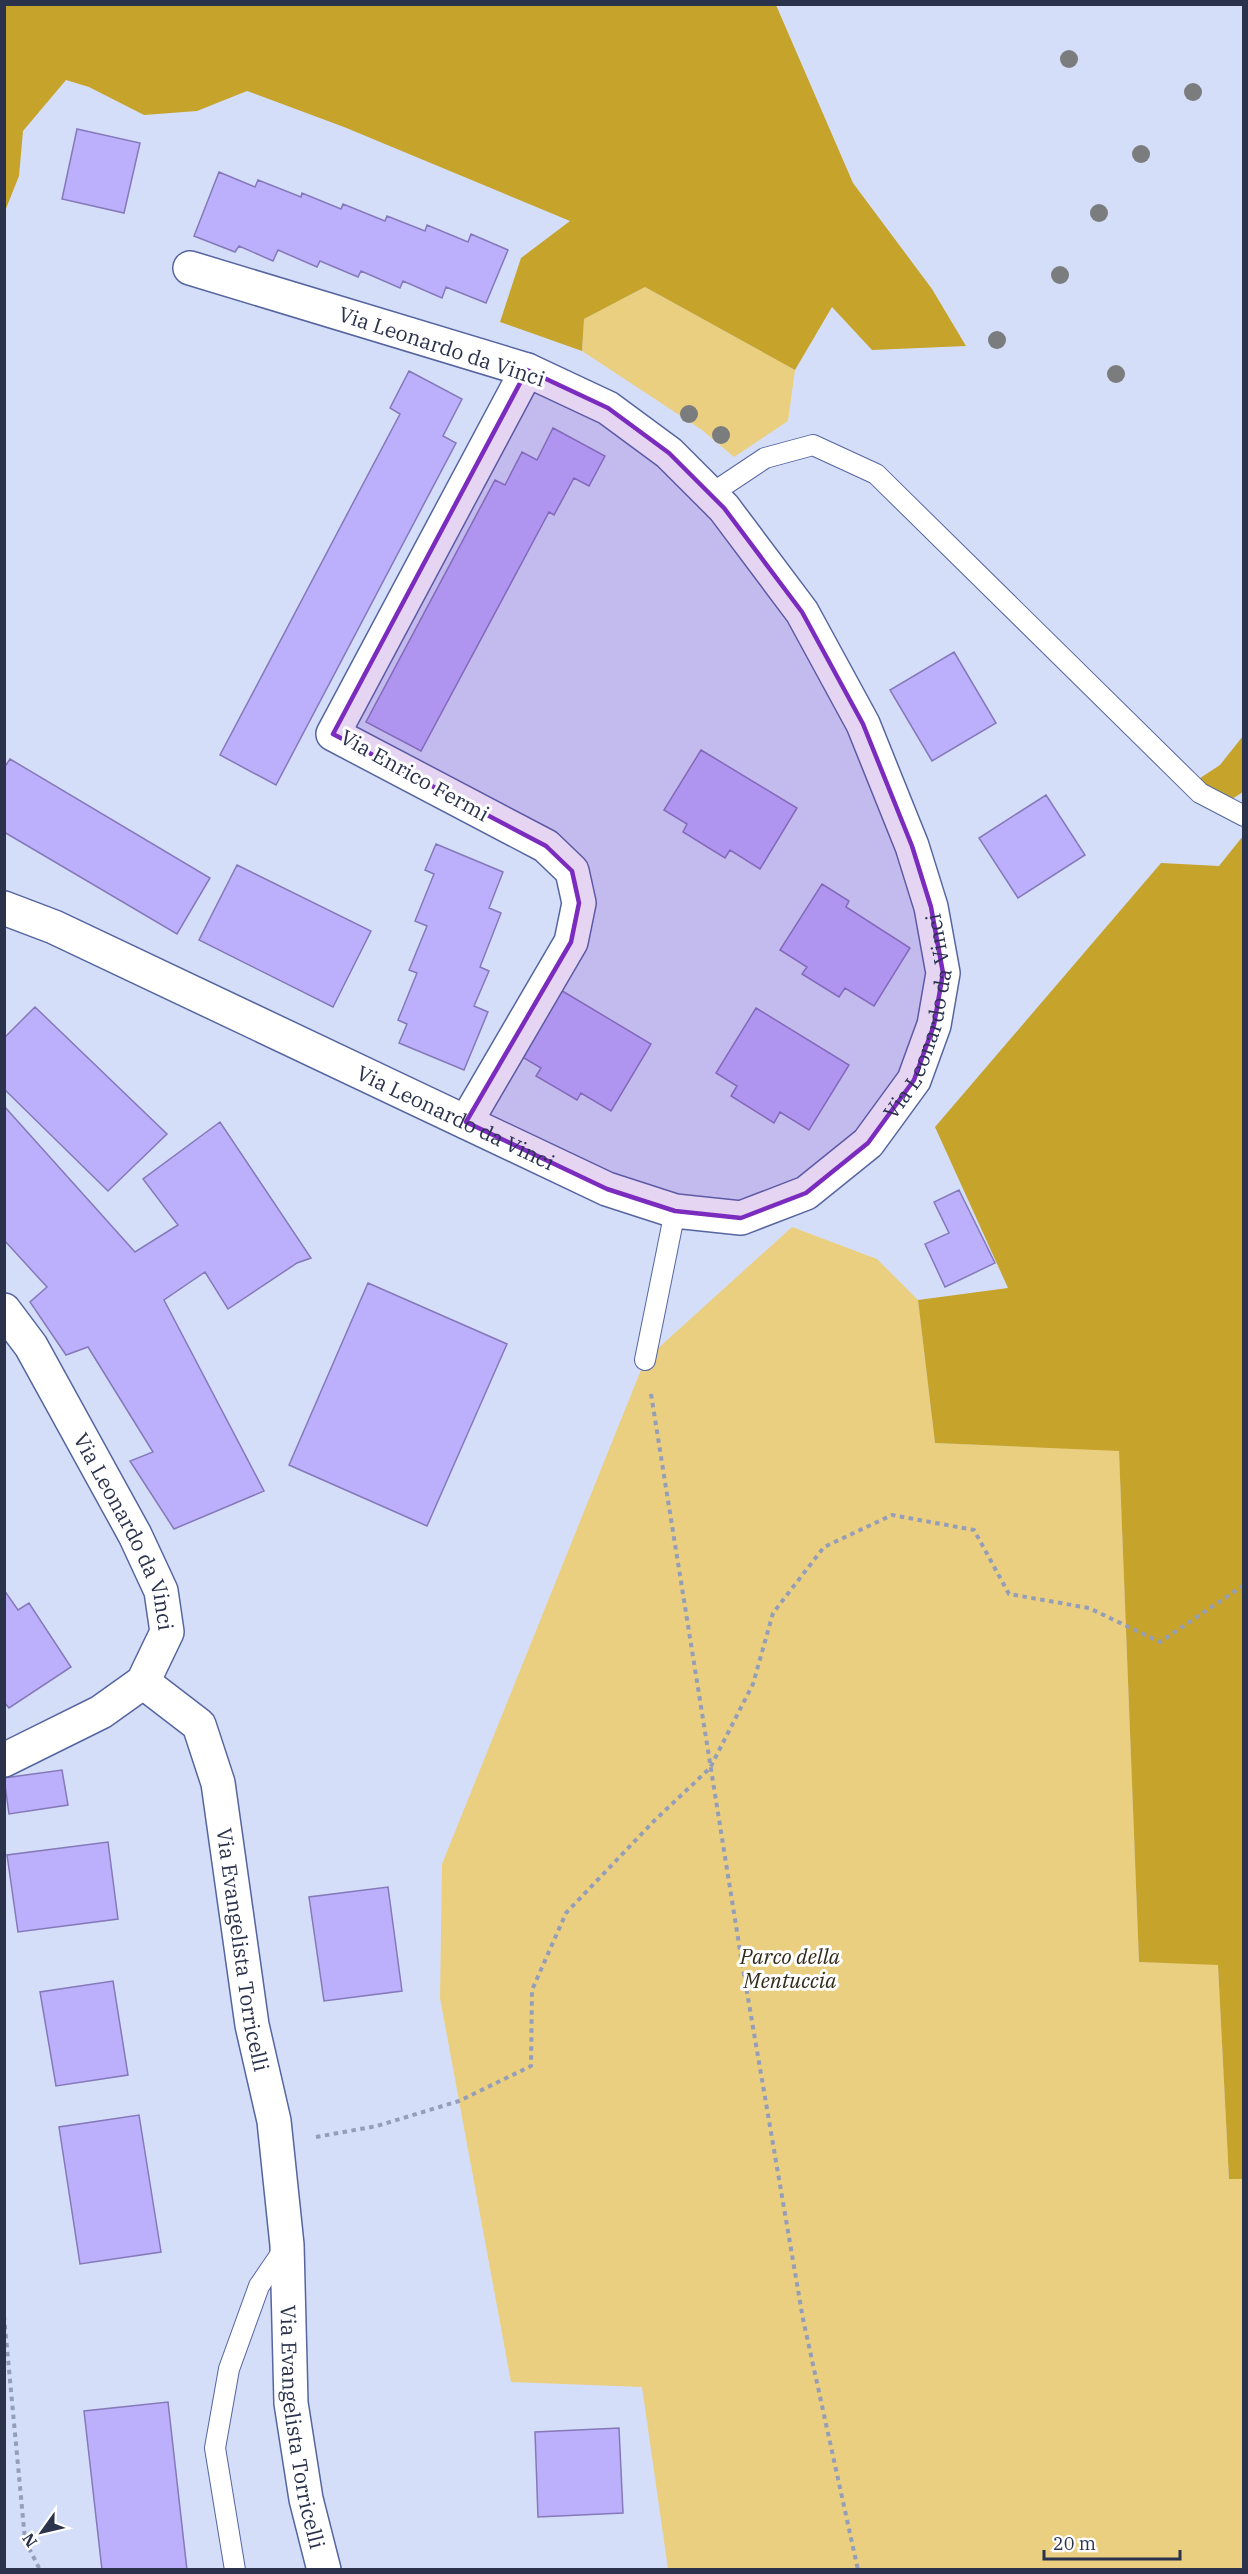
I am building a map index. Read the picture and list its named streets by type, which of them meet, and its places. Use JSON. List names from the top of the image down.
{
  "streets": {
    "street": ["Via Leonardo da Vinci", "Via Enrico Fermi", "Via Evangelista Torricelli"]
  },
  "crossings": [
    ["Via Leonardo da Vinci", "Via Enrico Fermi"],
    ["Via Leonardo da Vinci", "Via Evangelista Torricelli"]
  ],
  "parks": ["Parco della Mentuccia"],
  "scale_bar": "20 m",
  "north": "bottom left"
}
